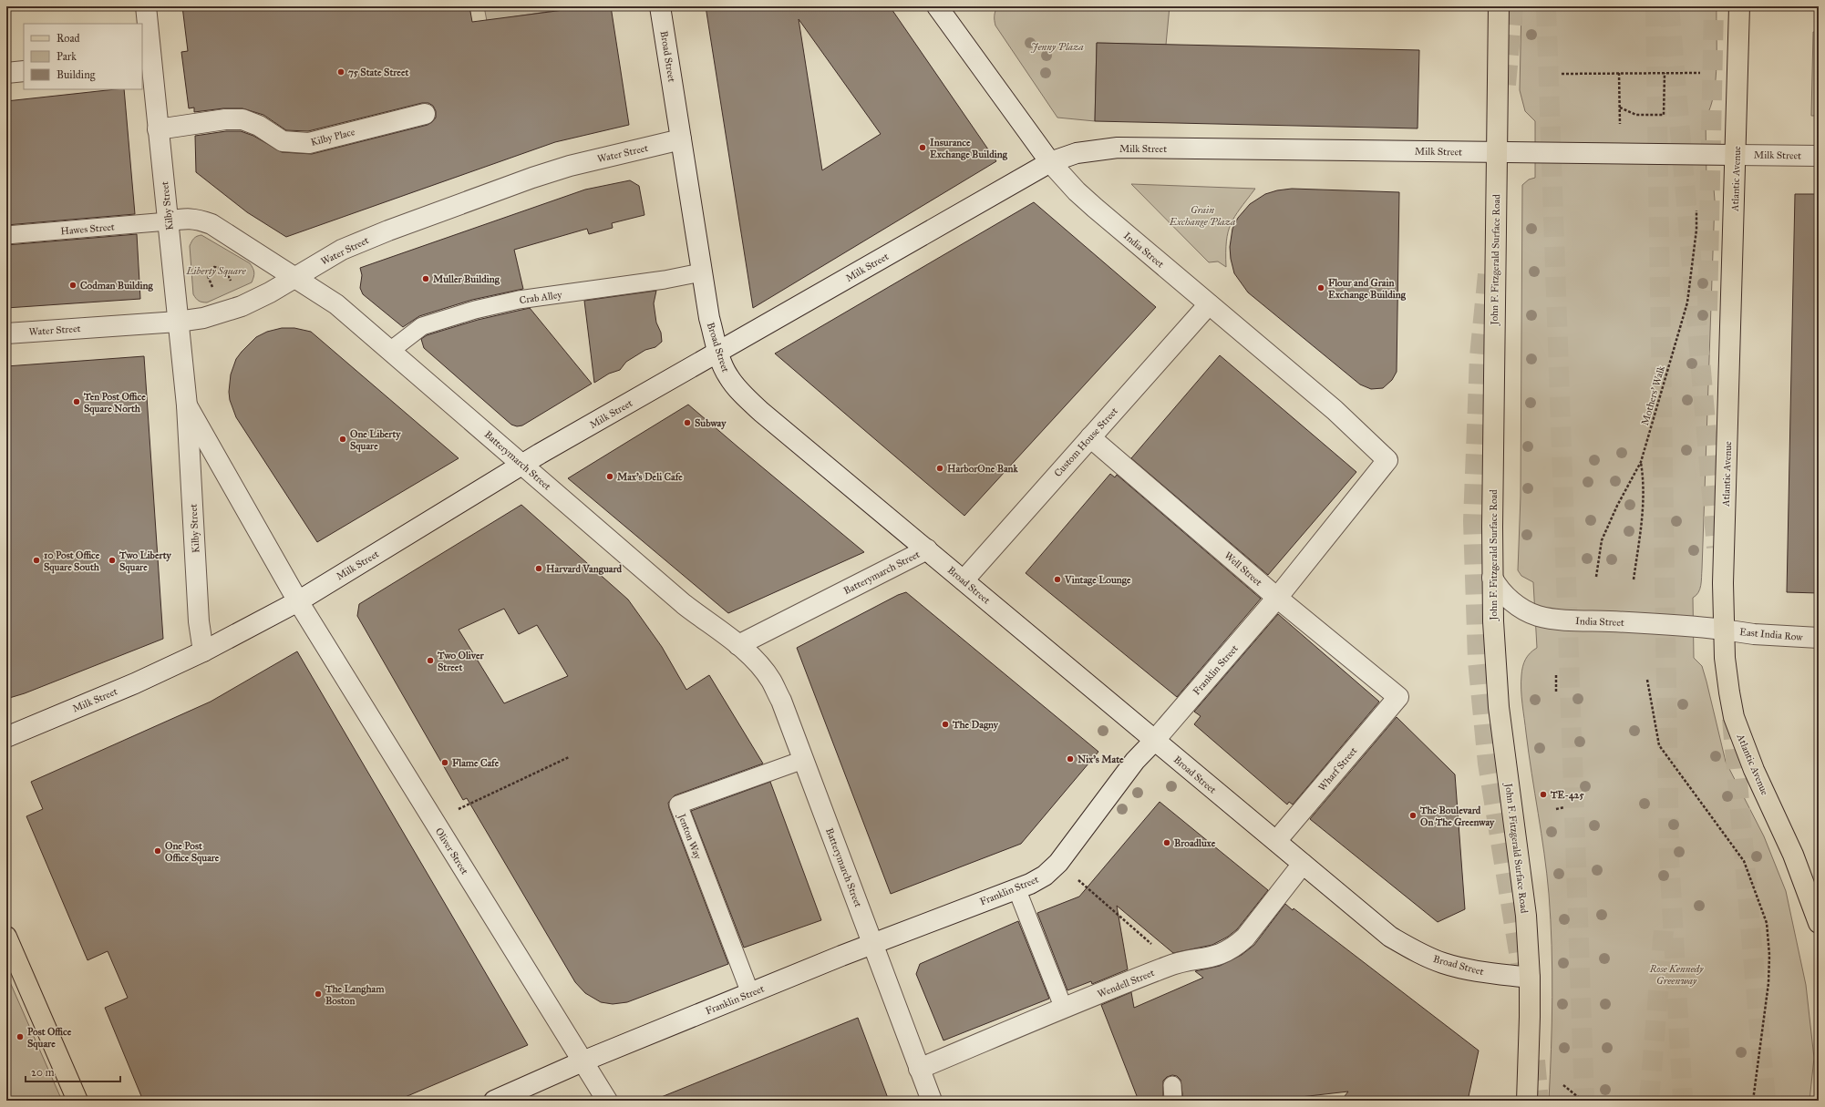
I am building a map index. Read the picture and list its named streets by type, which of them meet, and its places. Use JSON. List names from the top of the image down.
{
  "streets": {
    "main road": ["Atlantic Avenue", "John F. Fitzgerald Surface Road"],
    "street": [
      "Broad Street",
      "Kilby Place",
      "Milk Street",
      "Water Street",
      "Kilby Street",
      "India Street",
      "Custom House Street",
      "Batterymarch Street",
      "Well Street",
      "East India Row",
      "Franklin Street",
      "Wharf Street",
      "Oliver Street",
      "Wendell Street"
    ],
    "lane": ["Hawes Street", "Crab Alley", "Jenton Way"],
    "path": ["Mothers' Walk"]
  },
  "crossings": [
    ["Broad Street", "Milk Street"],
    ["Broad Street", "Water Street"],
    ["Broad Street", "John F. Fitzgerald Surface Road"],
    ["Broad Street", "Crab Alley"],
    ["Broad Street", "Custom House Street"],
    ["Broad Street", "Batterymarch Street"],
    ["Broad Street", "Franklin Street"],
    ["Broad Street", "Wharf Street"],
    ["Broad Street", "Wendell Street"],
    ["Kilby Place", "Kilby Street"],
    ["Milk Street", "Atlantic Avenue"],
    ["Milk Street", "Kilby Street"],
    ["Milk Street", "India Street"],
    ["Milk Street", "John F. Fitzgerald Surface Road"],
    ["Milk Street", "Batterymarch Street"],
    ["Milk Street", "Oliver Street"],
    ["Water Street", "Kilby Street"],
    ["Water Street", "Batterymarch Street"],
    ["Atlantic Avenue", "India Street"],
    ["Atlantic Avenue", "East India Row"],
    ["Kilby Street", "Hawes Street"],
    ["Kilby Street", "Oliver Street"],
    ["India Street", "John F. Fitzgerald Surface Road"],
    ["India Street", "Custom House Street"],
    ["India Street", "East India Row"],
    ["India Street", "Franklin Street"],
    ["Crab Alley", "Batterymarch Street"],
    ["Custom House Street", "Well Street"],
    ["Batterymarch Street", "Franklin Street"],
    ["Batterymarch Street", "Jenton Way"],
    ["Batterymarch Street", "Wendell Street"],
    ["Well Street", "Franklin Street"],
    ["Well Street", "Wharf Street"],
    ["Franklin Street", "Jenton Way"],
    ["Franklin Street", "Oliver Street"]
  ],
  "parks": [
    "Jenny Plaza",
    "Grain Exchange Plaza",
    "Liberty Square",
    "Rose Kennedy Greenway"
  ],
  "places": [
    "75 State Street",
    "Insurance Exchange Building",
    "Muller Building",
    "Codman Building",
    "Flour and Grain Exchange Building",
    "Ten Post Office Square North",
    "Subway",
    "One Liberty Square",
    "HarborOne Bank",
    "Max's Deli Cafe",
    "10 Post Office Square South",
    "Two Liberty Square",
    "Harvard Vanguard",
    "Vintage Lounge",
    "Two Oliver Street",
    "The Dagny",
    "Nix's Mate",
    "Flame Cafe",
    "TE-425",
    "The Boulevard On The Greenway",
    "Broadluxe",
    "One Post Office Square",
    "The Langham Boston",
    "Post Office Square"
  ],
  "legend": ["Road", "Park", "Building"],
  "scale_bar": "20 m"
}
